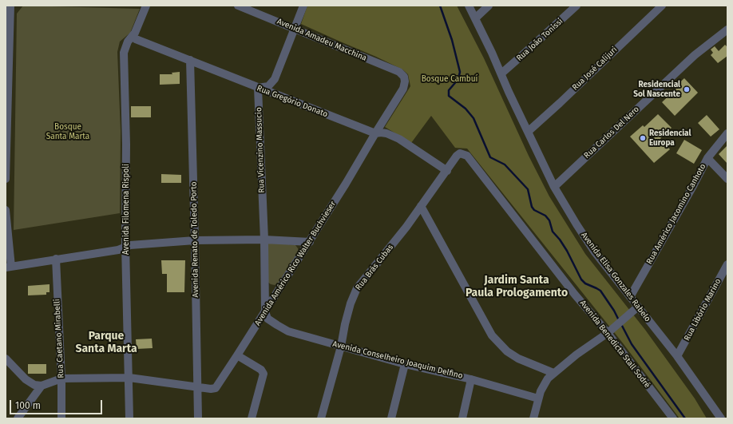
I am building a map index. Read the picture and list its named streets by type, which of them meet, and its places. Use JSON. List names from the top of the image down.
{
  "streets": {
    "street": [
      "Avenida Amadeu Macchina",
      "Rua João Tonissi",
      "Rua José Calijuri",
      "Rua Gregório Donato",
      "Rua Carlos Del Nero",
      "Rua Vicenzino Massucio",
      "Avenida Filomena Rispoli",
      "Rua Américo Jacomino Canhoto",
      "Avenida Renato de Toledo Porto",
      "Avenida Américo Rico Walter Buchvieser",
      "Rua Brás Cubas",
      "Avenida Elisa Gonzales Rabelo",
      "Rua Libório Marino",
      "Rua Caetano Mirabelli",
      "Avenida Benedicta Stall Sodré",
      "Avenida Conselheiro Joaquim Delfino"
    ]
  },
  "crossings": [
    ["Avenida Amadeu Macchina", "Avenida Américo Rico Walter Buchvieser"],
    ["Rua João Tonissi", "Avenida Elisa Gonzales Rabelo"],
    ["Rua José Calijuri", "Avenida Elisa Gonzales Rabelo"],
    ["Rua Gregório Donato", "Rua Vicenzino Massucio"],
    ["Rua Gregório Donato", "Avenida Filomena Rispoli"],
    ["Rua Gregório Donato", "Avenida Renato de Toledo Porto"],
    ["Rua Gregório Donato", "Avenida Américo Rico Walter Buchvieser"],
    ["Rua Gregório Donato", "Rua Brás Cubas"],
    ["Rua Carlos Del Nero", "Avenida Elisa Gonzales Rabelo"],
    ["Rua Vicenzino Massucio", "Avenida Américo Rico Walter Buchvieser"],
    ["Rua Vicenzino Massucio", "Avenida Conselheiro Joaquim Delfino"],
    ["Rua Américo Jacomino Canhoto", "Avenida Elisa Gonzales Rabelo"],
    ["Avenida Renato de Toledo Porto", "Avenida Américo Rico Walter Buchvieser"],
    ["Avenida Américo Rico Walter Buchvieser", "Avenida Conselheiro Joaquim Delfino"],
    ["Rua Brás Cubas", "Avenida Benedicta Stall Sodré"],
    ["Rua Brás Cubas", "Avenida Conselheiro Joaquim Delfino"],
    ["Avenida Elisa Gonzales Rabelo", "Rua Libório Marino"]
  ],
  "districts": ["Jardim Santa Paula Prologamento", "Parque Santa Marta"],
  "parks": ["Bosque Cambuí", "Bosque Santa Marta"],
  "places": ["Residencial Sol Nascente", "Residencial Europa"],
  "scale_bar": "100 m"
}
